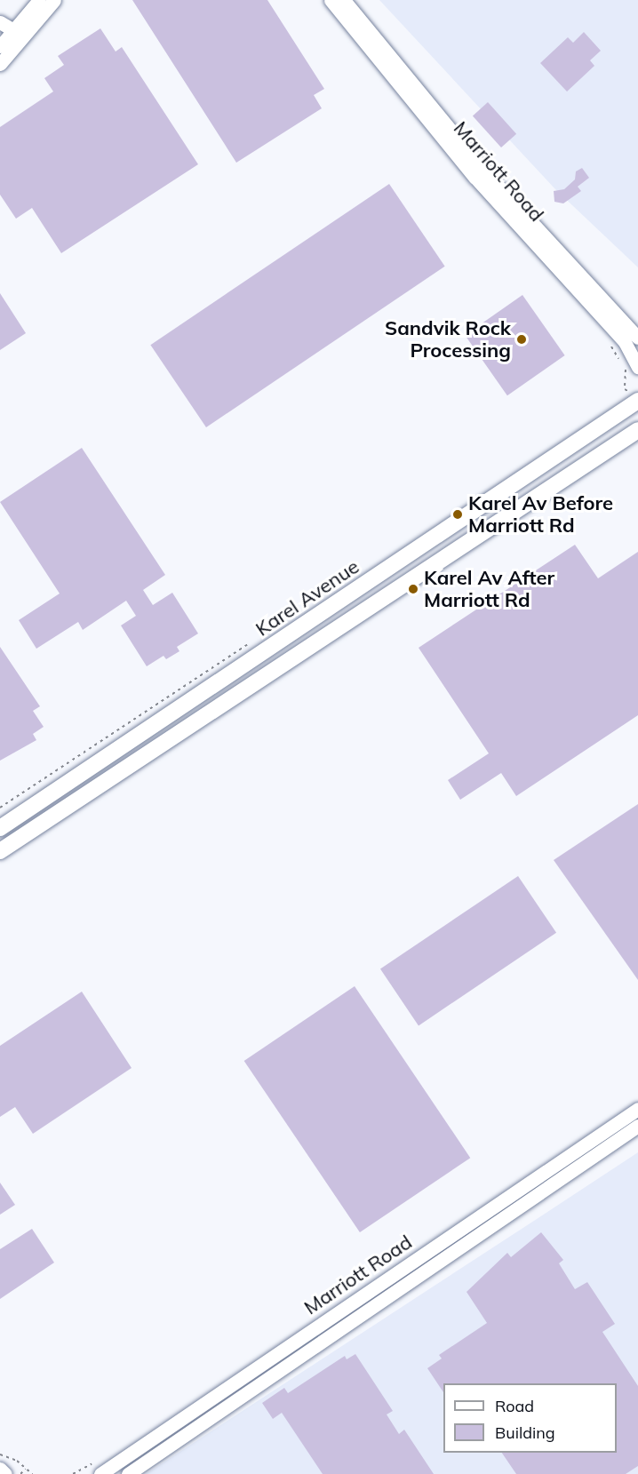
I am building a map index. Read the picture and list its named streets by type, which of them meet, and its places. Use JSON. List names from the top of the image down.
{
  "streets": {
    "main road": ["Karel Avenue"],
    "street": ["Marriott Road"]
  },
  "places": ["Sandvik Rock Processing", "Karel Av Before Marriott Rd", "Karel Av After Marriott Rd"],
  "legend": ["Road", "Building"]
}
